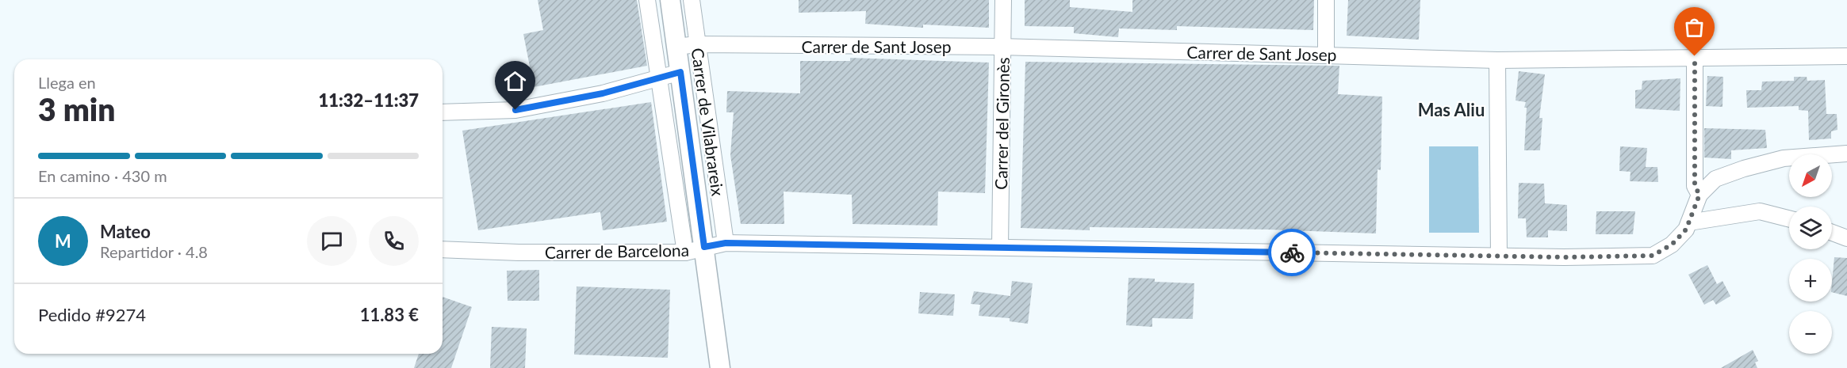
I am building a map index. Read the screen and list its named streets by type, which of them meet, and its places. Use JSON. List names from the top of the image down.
{
  "streets": {
    "street": [
      "Carrer de Sant Josep",
      "Carrer de Vilabrareix",
      "Carrer del Gironès",
      "Carrer de Barcelona"
    ]
  },
  "crossings": [
    ["Carrer de Sant Josep", "Carrer de Vilabrareix"],
    ["Carrer de Sant Josep", "Carrer del Gironès"],
    ["Carrer de Vilabrareix", "Carrer de Barcelona"],
    ["Carrer del Gironès", "Carrer de Barcelona"]
  ],
  "districts": ["Mas Aliu"],
  "north": "bottom left",
  "page": {
    "heading": ["3 min", "Llega en", "11:32–11:37"],
    "panel": [
      "Mateo",
      "Repartidor · 4.8",
      "Pedido #9274",
      "11.83 €"
    ],
    "bar": "En camino · 430 m",
    "map_buttons": ["+", "−"],
    "round": "M"
  }
}
